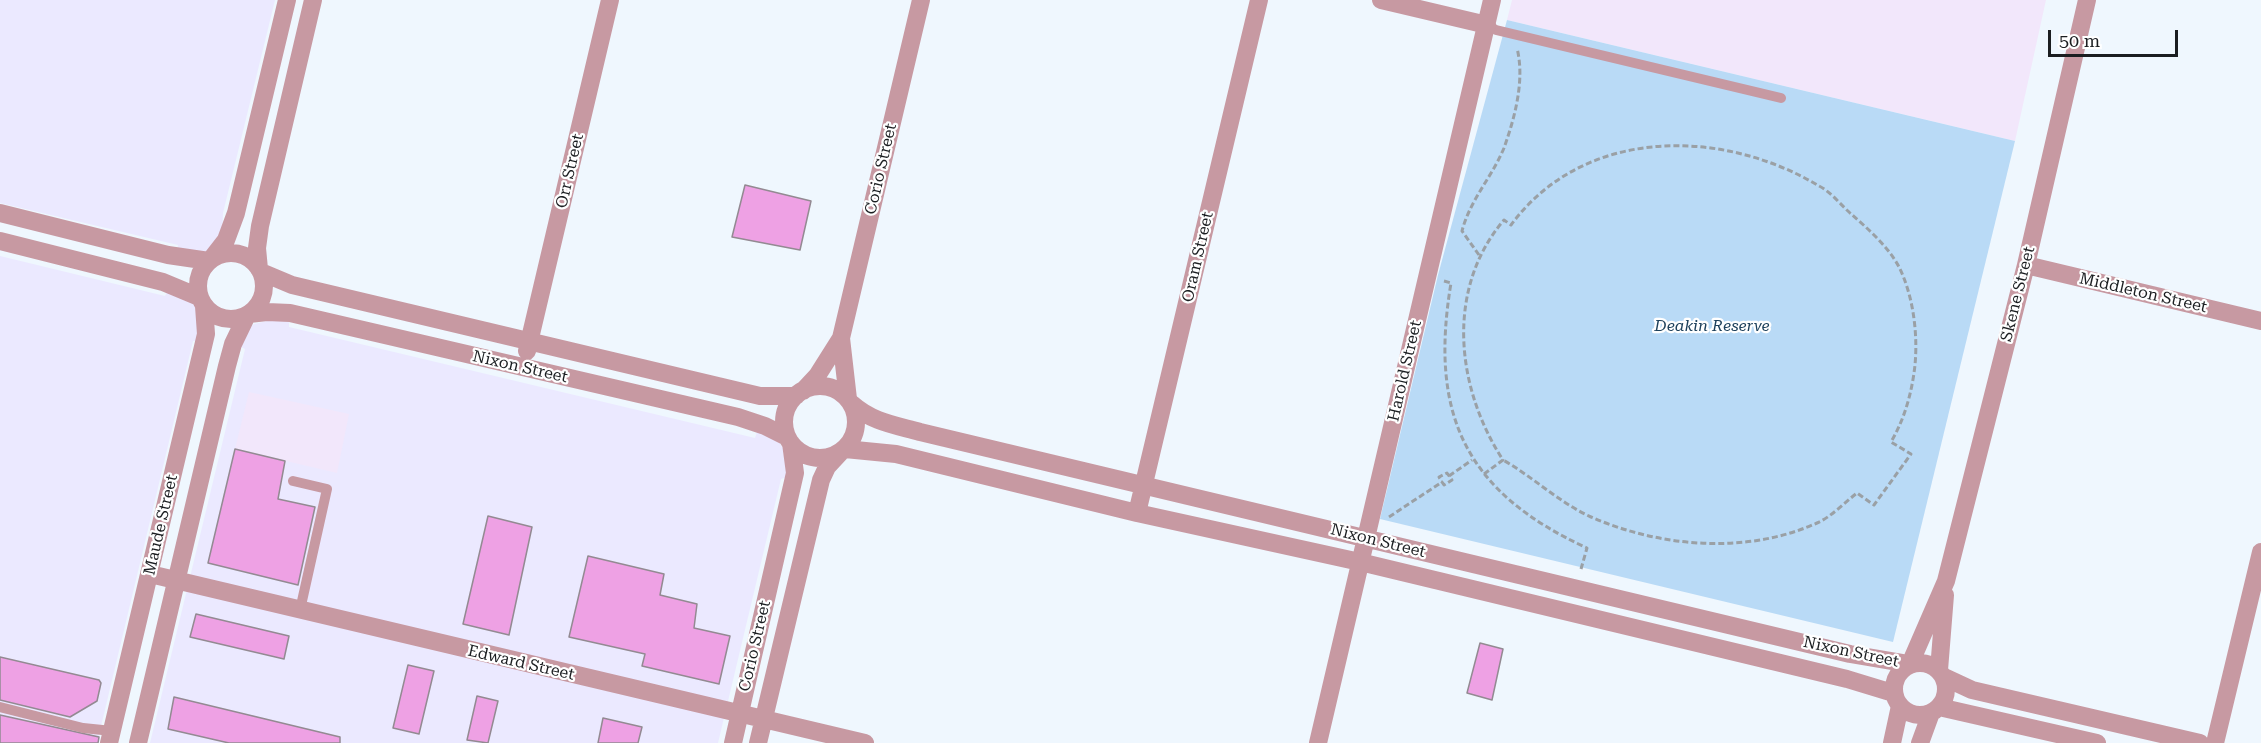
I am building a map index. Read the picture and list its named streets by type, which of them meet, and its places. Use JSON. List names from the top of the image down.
{
  "streets": {
    "street": [
      "Corio Street",
      "Orr Street",
      "Oram Street",
      "Middleton Street",
      "Skene Street",
      "Nixon Street",
      "Harold Street",
      "Maude Street",
      "Edward Street"
    ]
  },
  "crossings": [
    ["Corio Street", "Nixon Street"],
    ["Corio Street", "Edward Street"],
    ["Orr Street", "Nixon Street"],
    ["Oram Street", "Nixon Street"],
    ["Middleton Street", "Skene Street"],
    ["Skene Street", "Nixon Street"],
    ["Nixon Street", "Harold Street"],
    ["Nixon Street", "Maude Street"],
    ["Maude Street", "Edward Street"]
  ],
  "parks": ["Deakin Reserve"],
  "scale_bar": "50 m"
}
